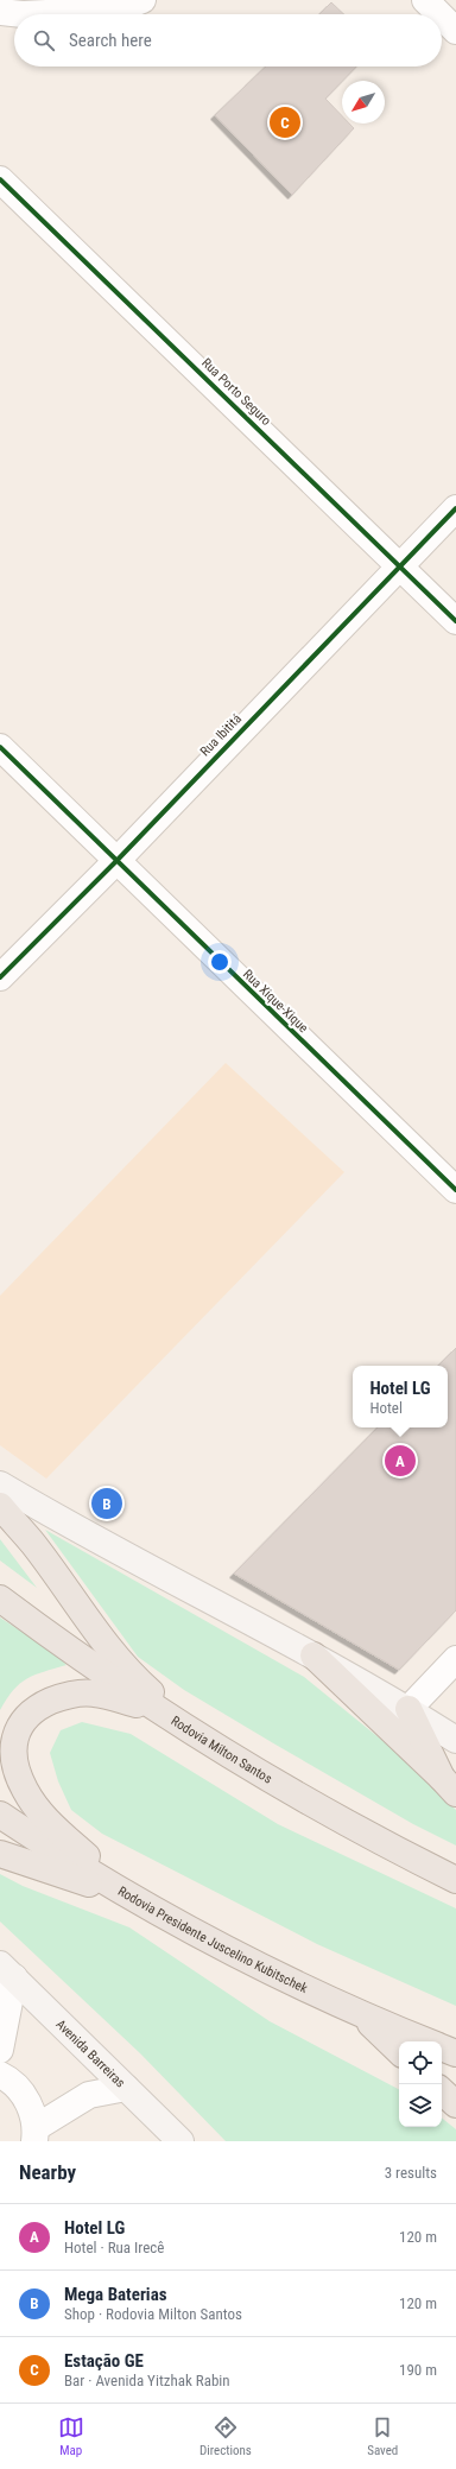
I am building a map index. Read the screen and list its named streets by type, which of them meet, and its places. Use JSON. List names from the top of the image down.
{
  "streets": {
    "highway": ["Rodovia Milton Santos", "Rodovia Presidente Juscelino Kubitschek"],
    "main road": ["Avenida Barreiras"],
    "street": ["Rua Porto Seguro", "Rua Ibititá", "Rua Xique-Xique"]
  },
  "crossings": [
    ["Rua Porto Seguro", "Rua Ibititá"],
    ["Rua Ibititá", "Rua Xique-Xique"]
  ],
  "north": "bottom left",
  "page": {
    "search": "Search here",
    "pins": ["C", "A", "B"],
    "popup": ["Hotel LG", "Hotel"],
    "heading": ["Nearby", "3 results"],
    "list": [
      {
        "mark": "A",
        "name": "Hotel LG",
        "note": "Hotel · Rua Irecê",
        "value": "120 m"
      },
      {
        "mark": "B",
        "name": "Mega Baterias",
        "note": "Shop · Rodovia Milton Santos",
        "value": "120 m"
      },
      {
        "mark": "C",
        "name": "Estação GE",
        "note": "Bar · Avenida Yitzhak Rabin",
        "value": "190 m"
      }
    ],
    "nav": ["Map", "Directions", "Saved"]
  }
}
